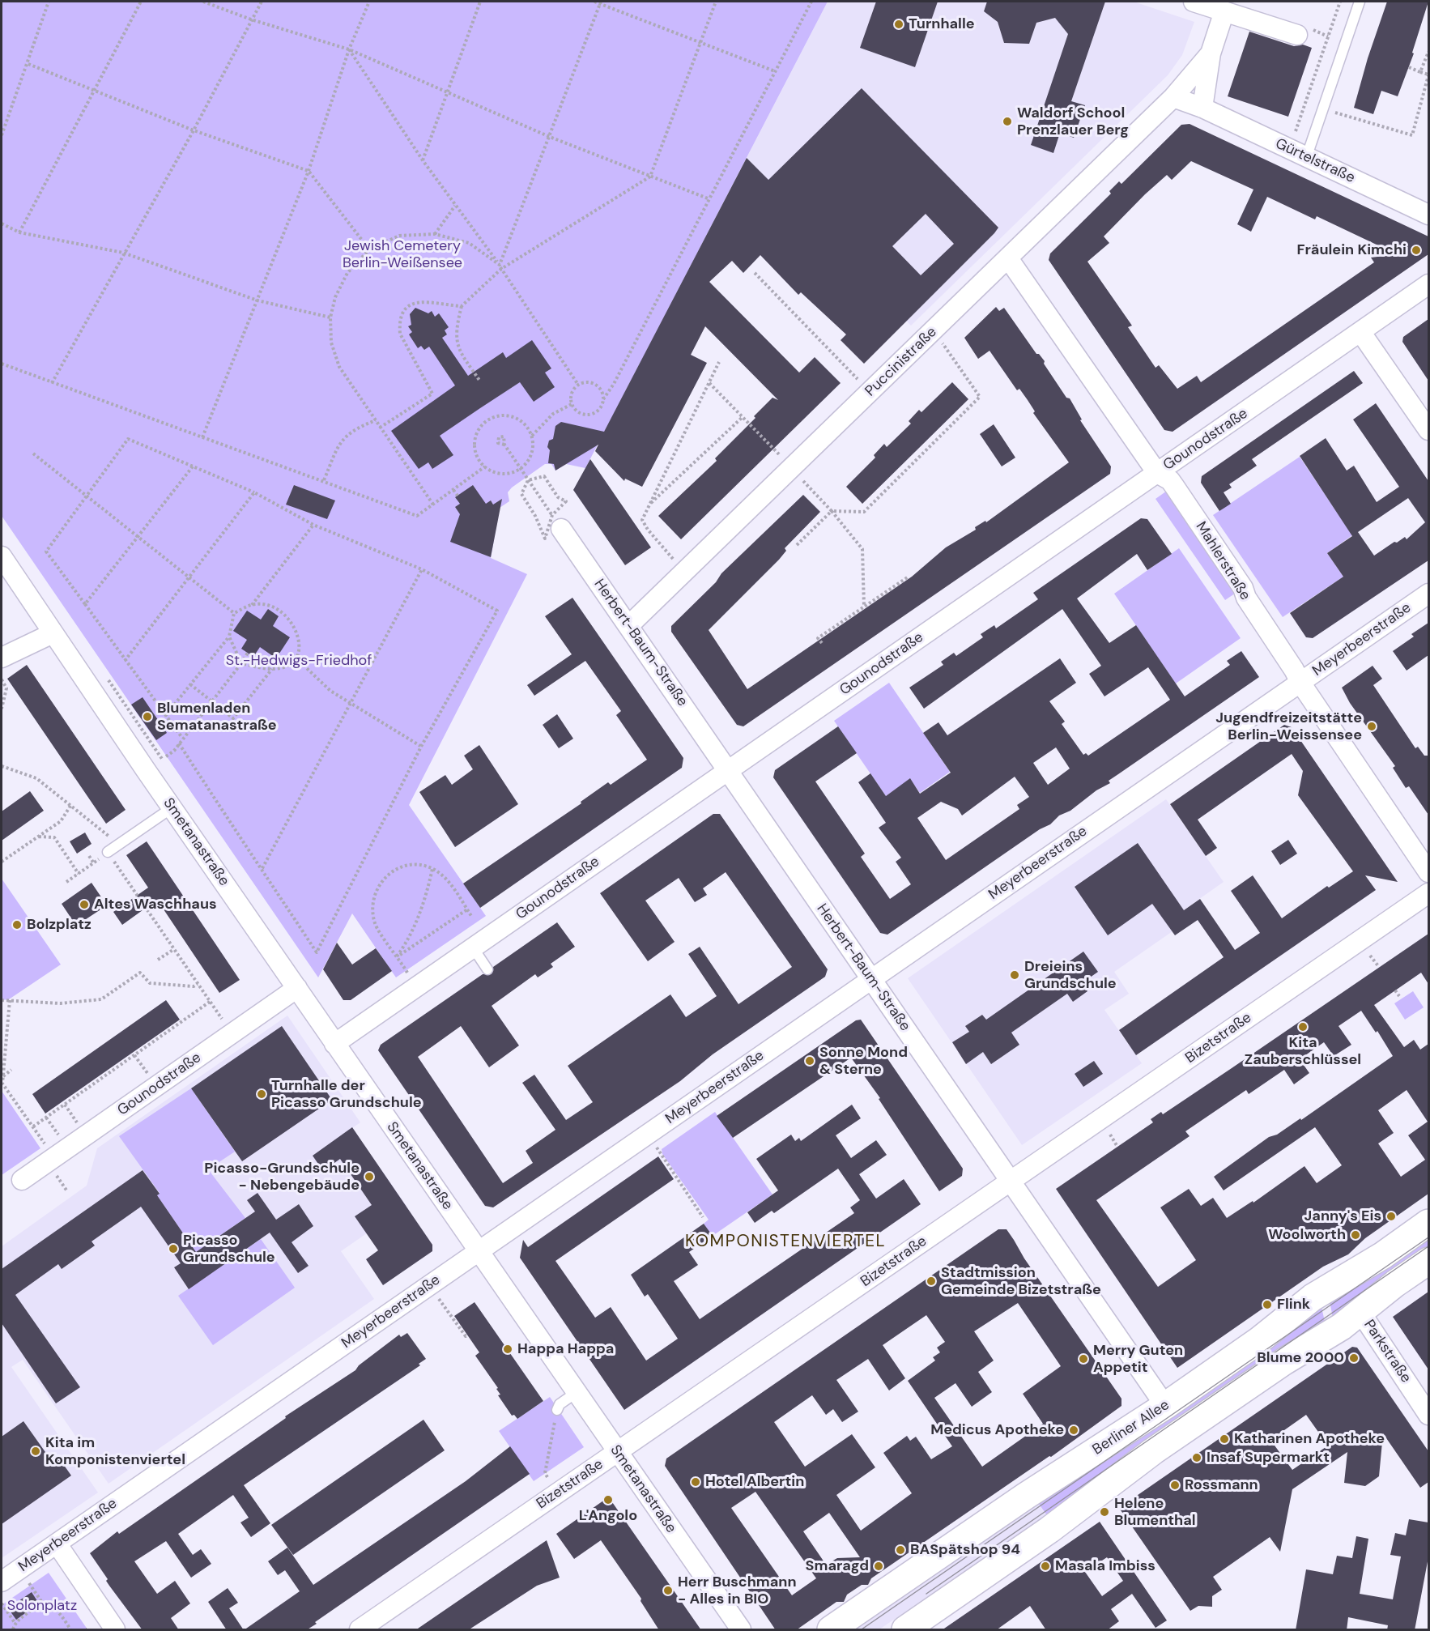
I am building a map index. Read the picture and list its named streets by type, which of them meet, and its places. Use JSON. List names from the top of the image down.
{
  "streets": {
    "main road": ["Berliner Allee"],
    "street": [
      "Gürtelstraße",
      "Puccinistraße",
      "Gounodstraße",
      "Mahlerstraße",
      "Meyerbeerstraße",
      "Herbert-Baum-Straße",
      "Smetanastraße",
      "Bizetstraße",
      "Parkstraße"
    ]
  },
  "crossings": [
    ["Gürtelstraße", "Puccinistraße"],
    ["Puccinistraße", "Mahlerstraße"],
    ["Puccinistraße", "Herbert-Baum-Straße"],
    ["Gounodstraße", "Mahlerstraße"],
    ["Gounodstraße", "Herbert-Baum-Straße"],
    ["Gounodstraße", "Smetanastraße"],
    ["Mahlerstraße", "Meyerbeerstraße"],
    ["Meyerbeerstraße", "Herbert-Baum-Straße"],
    ["Meyerbeerstraße", "Smetanastraße"],
    ["Herbert-Baum-Straße", "Bizetstraße"],
    ["Herbert-Baum-Straße", "Berliner Allee"],
    ["Smetanastraße", "Bizetstraße"]
  ],
  "districts": ["KOMPONISTENVIERTEL"],
  "parks": ["Jewish Cemetery Berlin-Weißensee", "St.-Hedwigs-Friedhof", "Solonplatz"],
  "places": [
    "Turnhalle",
    "Waldorf School Prenzlauer Berg",
    "Fräulein Kimchi",
    "Blumenladen Sematanastraße",
    "Jugendfreizeitstätte Berlin-Weissensee",
    "Altes Waschhaus",
    "Bolzplatz",
    "Dreieins Grundschule",
    "Kita Zauberschlüssel",
    "Sonne Mond & Sterne",
    "Turnhalle der Picasso Grundschule",
    "Picasso-Grundschule - Nebengebäude",
    "Janny's Eis",
    "Woolworth",
    "Picasso Grundschule",
    "Stadtmission Gemeinde Bizetstraße",
    "Flink",
    "Happa Happa",
    "Blume 2000",
    "Merry Guten Appetit",
    "Medicus Apotheke",
    "Katharinen Apotheke",
    "Kita im Komponistenviertel",
    "Insaf Supermarkt",
    "Hotel Albertin",
    "Rossmann",
    "L'Angolo",
    "Helene Blumenthal",
    "BASpätshop 94",
    "Smaragd",
    "Masala Imbiss",
    "Herr Buschmann - Alles in BIO"
  ]
}
